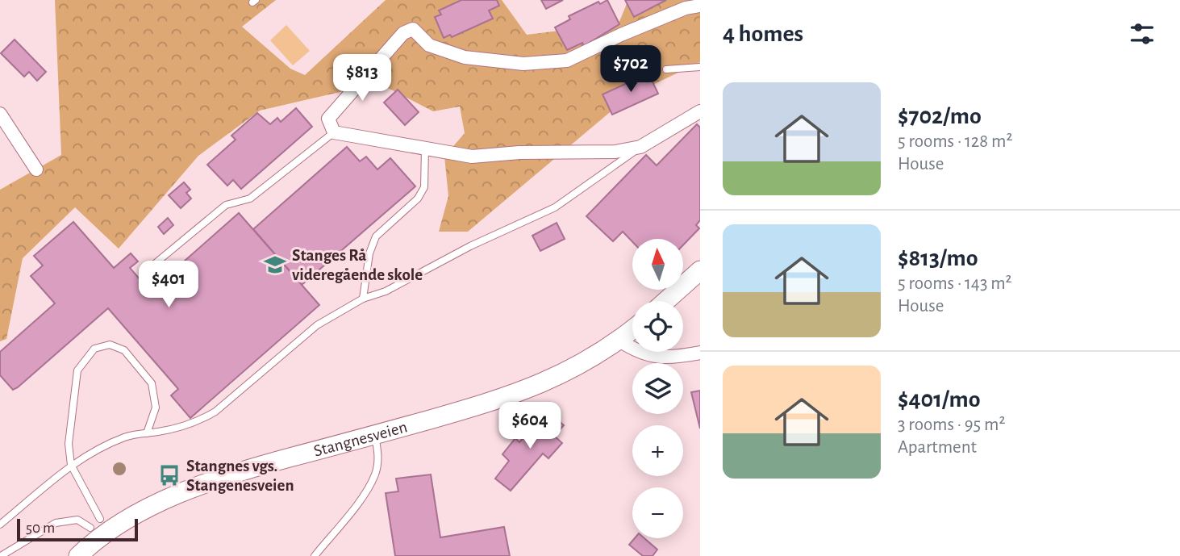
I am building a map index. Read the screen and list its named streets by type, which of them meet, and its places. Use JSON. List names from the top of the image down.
{
  "streets": {
    "main road": ["Stangnesveien"]
  },
  "places": {
    "school or university": ["Stanges Rå videregående skole"],
    "bus stop": ["Stangnes vgs. Stangenesveien"]
  },
  "scale_bar": "50 m",
  "north": "top",
  "page": {
    "heading": "4 homes",
    "price": [
      "$702",
      "$813",
      "$401",
      "$604"
    ],
    "list": [
      {
        "name": "$702/mo",
        "note": "5 rooms · 128 m² · House"
      },
      {
        "name": "$813/mo",
        "note": "5 rooms · 143 m² · House"
      },
      {
        "name": "$401/mo",
        "note": "3 rooms · 95 m² · Apartment"
      }
    ],
    "map_buttons": ["+", "−"],
    "scale": "50 m"
  }
}
